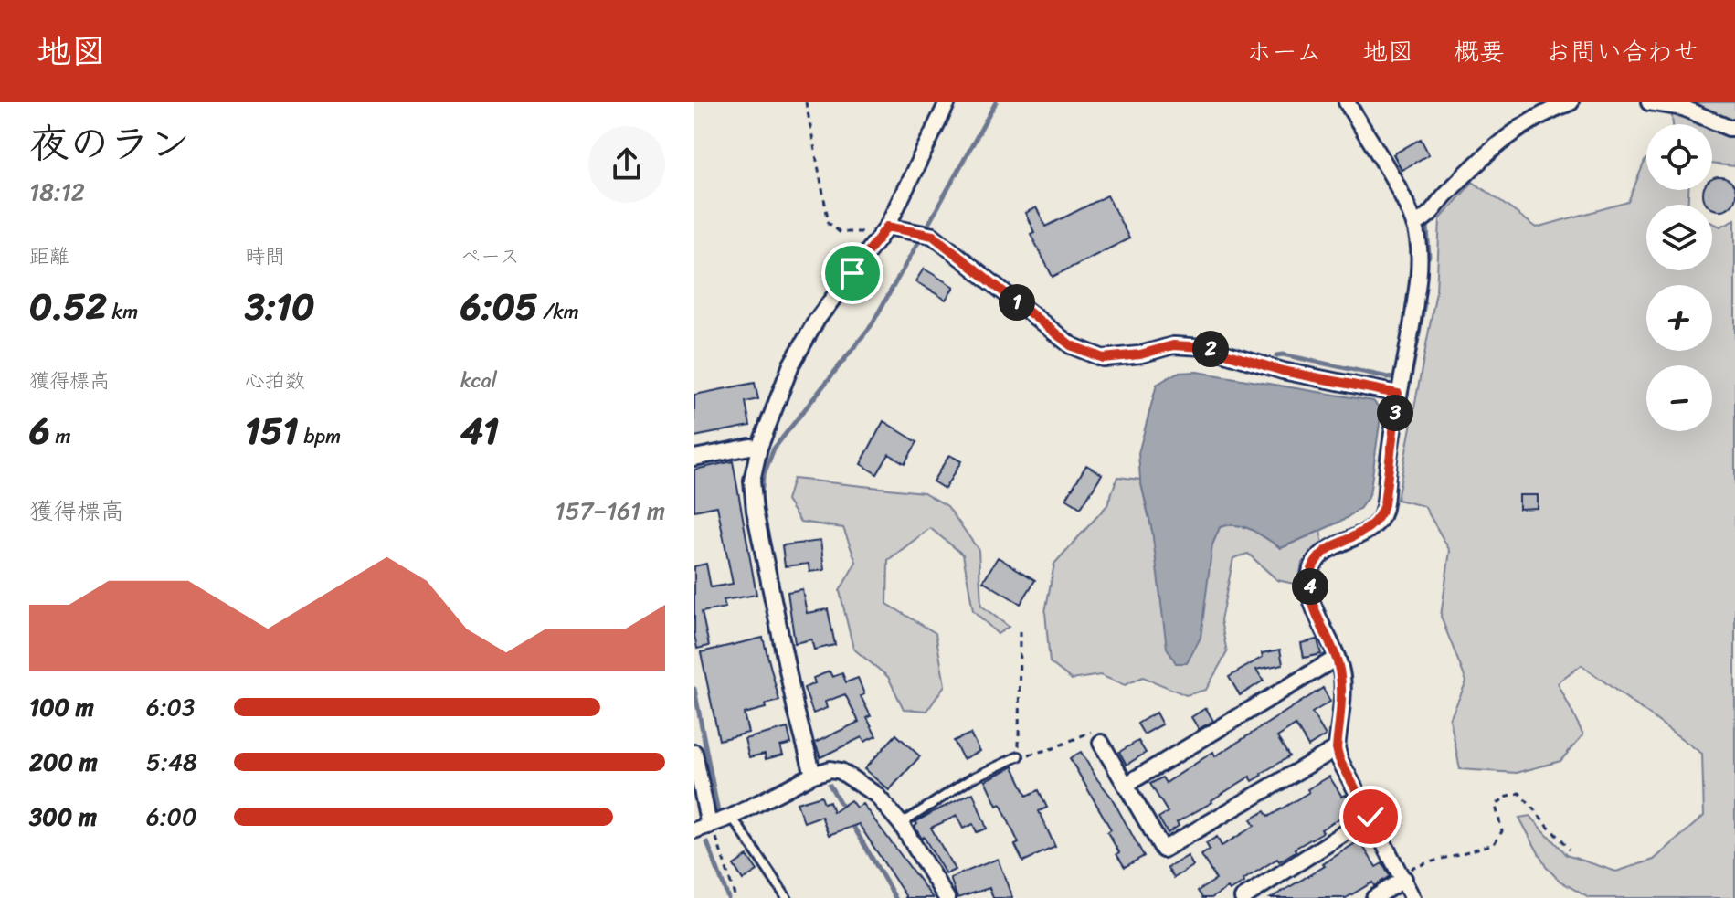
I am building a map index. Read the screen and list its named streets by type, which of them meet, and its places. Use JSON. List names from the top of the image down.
{
  "page": {
    "header": "地図",
    "nav": [
      "ホーム",
      "地図",
      "概要",
      "お問い合わせ"
    ],
    "heading": ["夜のラン", "18:12"],
    "map_buttons": ["+", "−"],
    "stats": [
      ["距離", "0.52 km"],
      ["時間", "3:10"],
      ["ペース", "6:05 /km"],
      ["獲得標高", "6 m"],
      ["心拍数", "151 bpm"],
      ["kcal", "41"]
    ],
    "pins": [
      "1",
      "2",
      "3",
      "4"
    ],
    "chart": ["獲得標高", "157–161 m"],
    "list": [
      {
        "name": "100 m",
        "note": "6:03"
      },
      {
        "name": "200 m",
        "note": "5:48"
      },
      {
        "name": "300 m",
        "note": "6:00"
      }
    ]
  }
}
